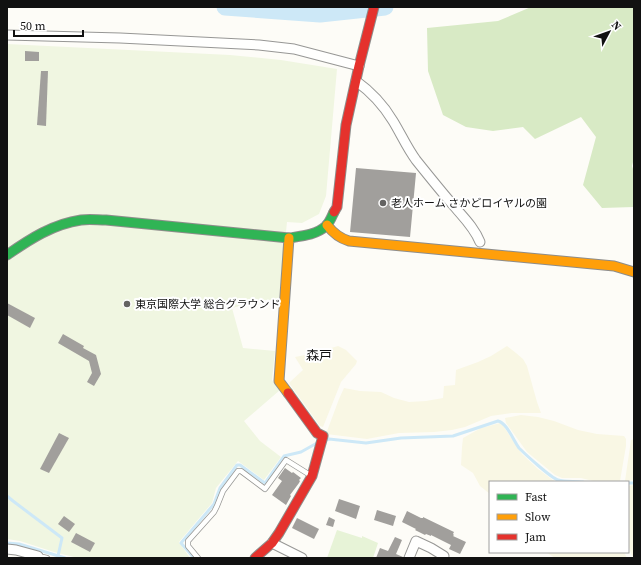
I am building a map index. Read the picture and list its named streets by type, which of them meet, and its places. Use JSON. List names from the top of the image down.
{
  "districts": ["森戸"],
  "places": ["老人ホーム さかどロイヤルの園", "東京国際大学 総合グラウンド"],
  "legend": ["Fast", "Slow", "Jam"],
  "scale_bar": "50 m",
  "north": "top right"
}
